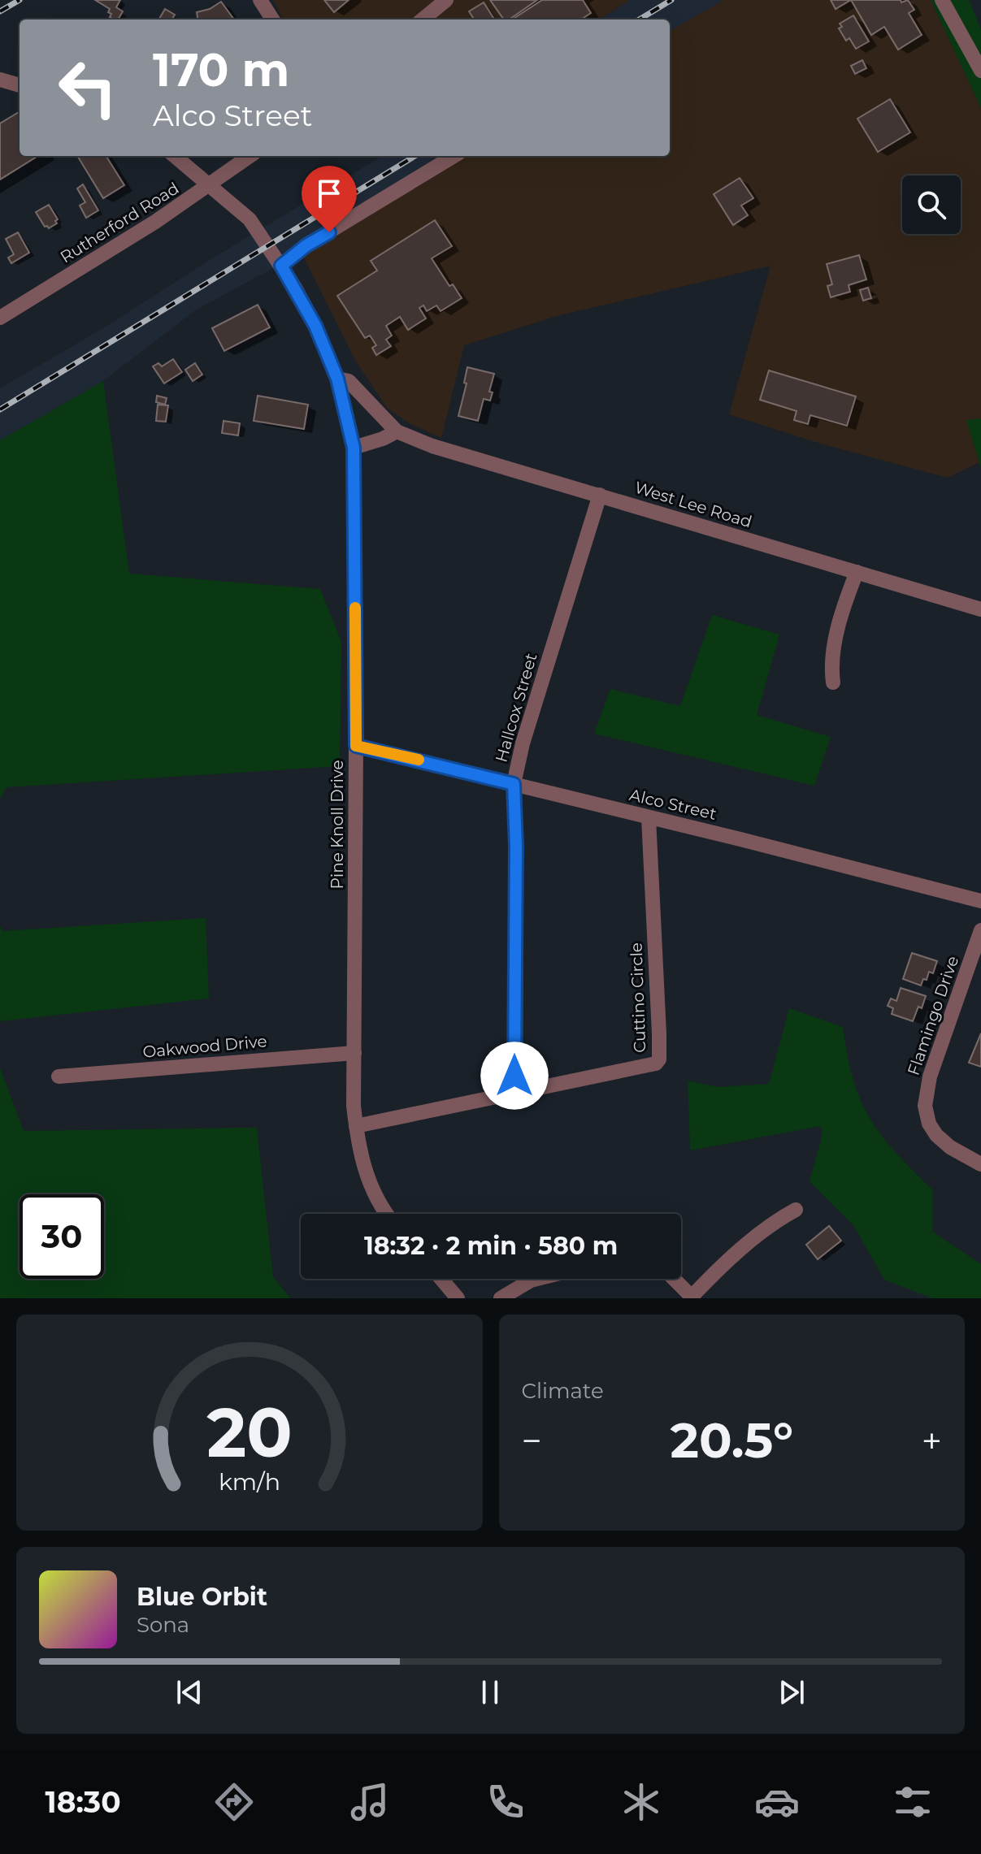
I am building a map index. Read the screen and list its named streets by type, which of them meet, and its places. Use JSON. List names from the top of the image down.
{
  "streets": {
    "street": [
      "Rutherford Road",
      "West Lee Road",
      "Hallcox Street",
      "Alco Street",
      "Pine Knoll Drive",
      "Cuttino Circle",
      "Flamingo Drive",
      "Oakwood Drive"
    ]
  },
  "crossings": [
    ["Rutherford Road", "Pine Knoll Drive"],
    ["West Lee Road", "Hallcox Street"],
    ["West Lee Road", "Pine Knoll Drive"],
    ["Hallcox Street", "Alco Street"],
    ["Hallcox Street", "Cuttino Circle"],
    ["Alco Street", "Pine Knoll Drive"],
    ["Alco Street", "Cuttino Circle"],
    ["Pine Knoll Drive", "Cuttino Circle"],
    ["Pine Knoll Drive", "Oakwood Drive"]
  ],
  "page": {
    "turn": ["170 m", "Alco Street"],
    "limit": "30",
    "trip": "18:32 · 2 min · 580 m",
    "tile": "Climate",
    "heat": ["−", "20.5°", "+"],
    "song": ["Blue Orbit", "Sona"],
    "tabs": "18:30",
    "gauge": ["20", "km/h"]
  }
}
